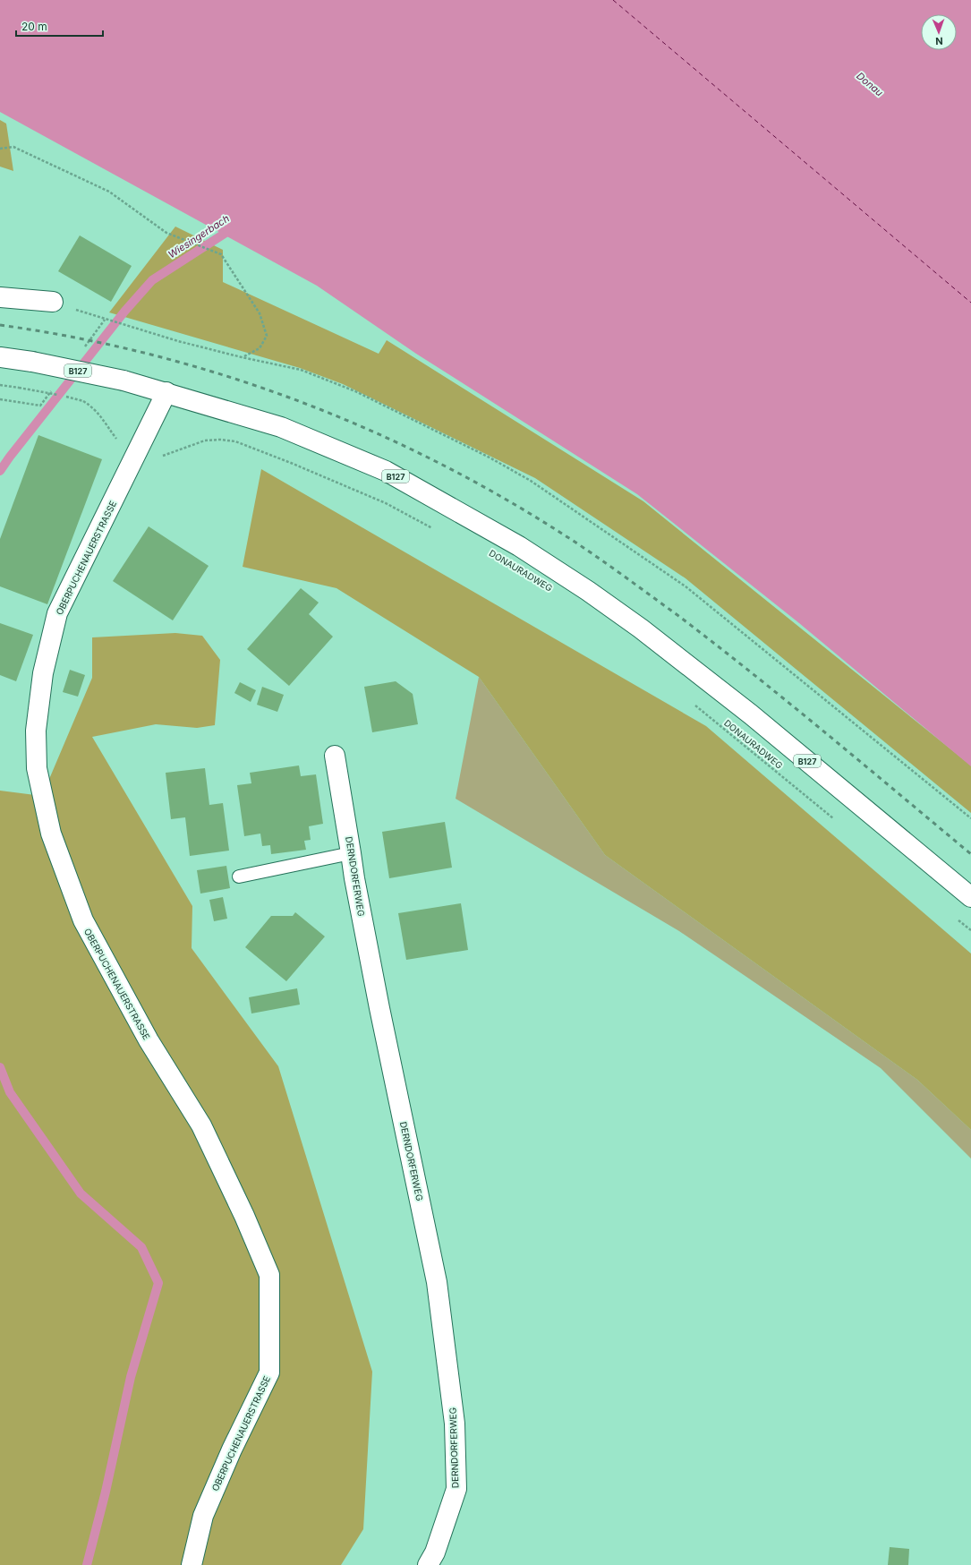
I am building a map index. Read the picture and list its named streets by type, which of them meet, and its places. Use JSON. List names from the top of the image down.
{
  "streets": {
    "street": ["B127", "OBERPUCHENAUERSTRASSE", "DERNDORFERWEG"],
    "path": ["DONAURADWEG"]
  },
  "crossings": [
    ["B127", "OBERPUCHENAUERSTRASSE"]
  ],
  "water": ["Donau", "Wiesingerbach"],
  "scale_bar": "20 m",
  "north": "bottom"
}
